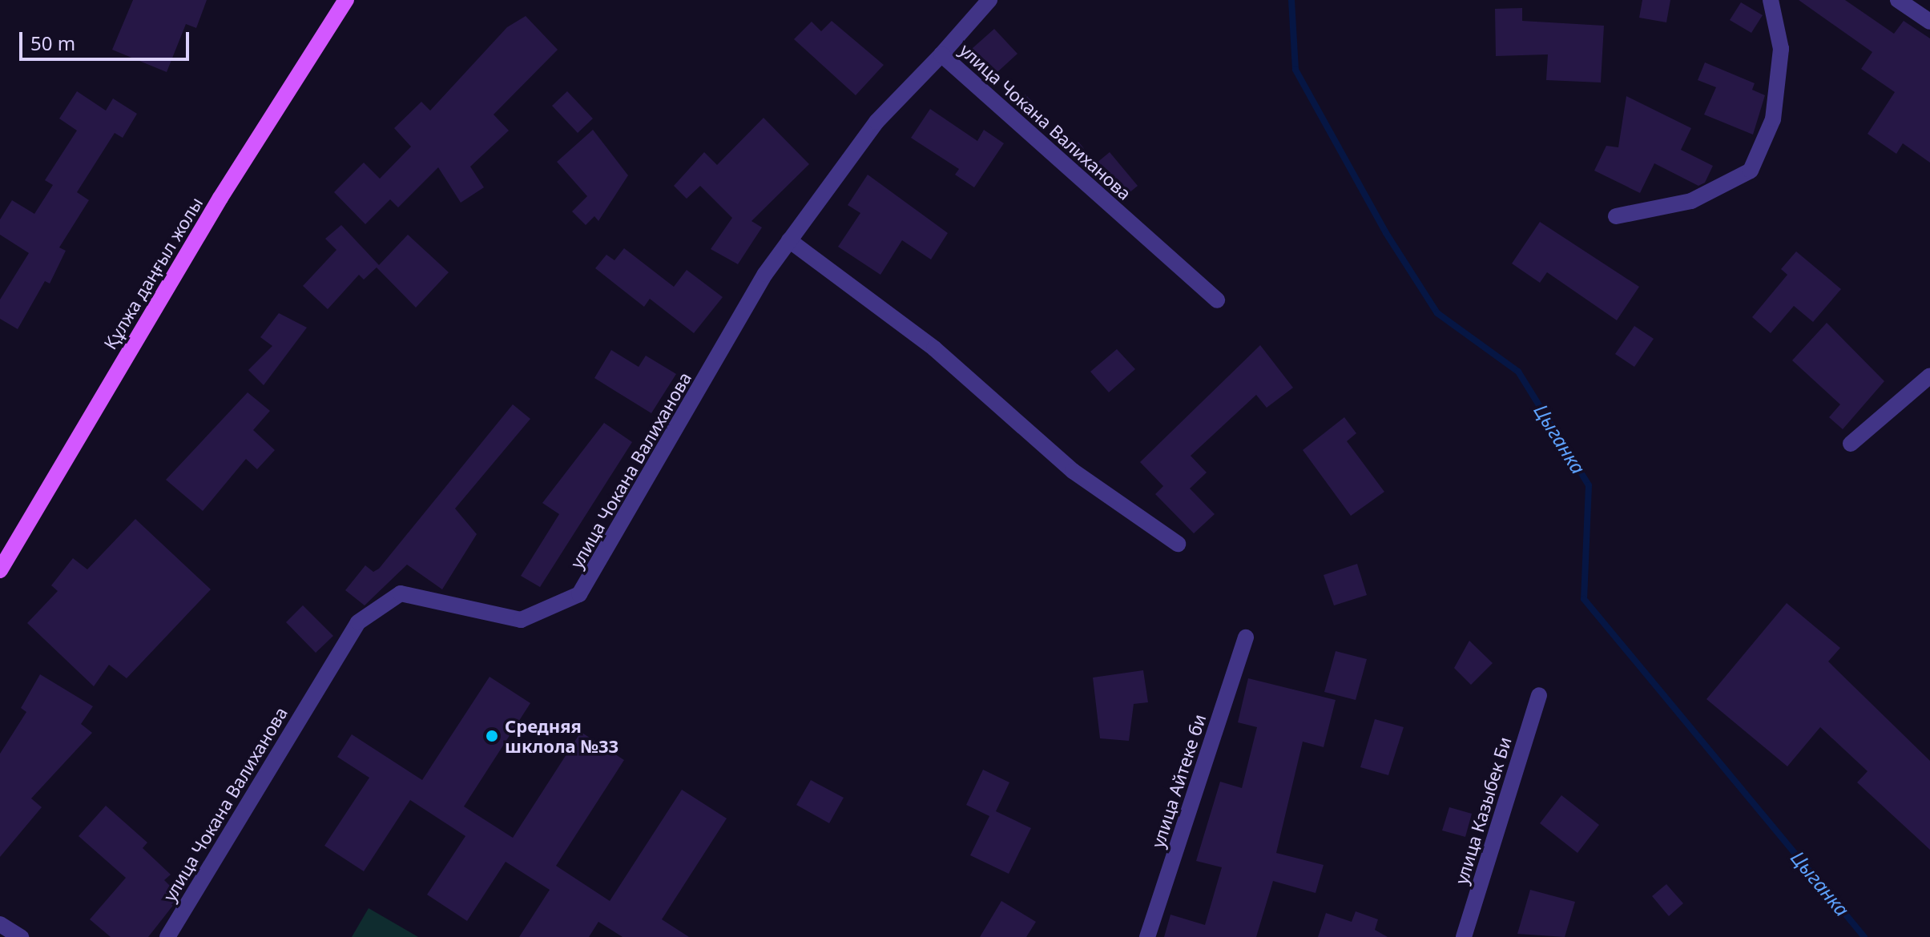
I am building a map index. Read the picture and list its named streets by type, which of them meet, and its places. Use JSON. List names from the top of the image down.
{
  "streets": {
    "main road": ["Құлжа даңғыл жолы"],
    "street": ["улица Чокана Валиханова", "улица Айтеке би", "улица Казыбек Би"]
  },
  "water": ["Цыганка"],
  "places": ["Средняя шклола №33"],
  "scale_bar": "50 m"
}
